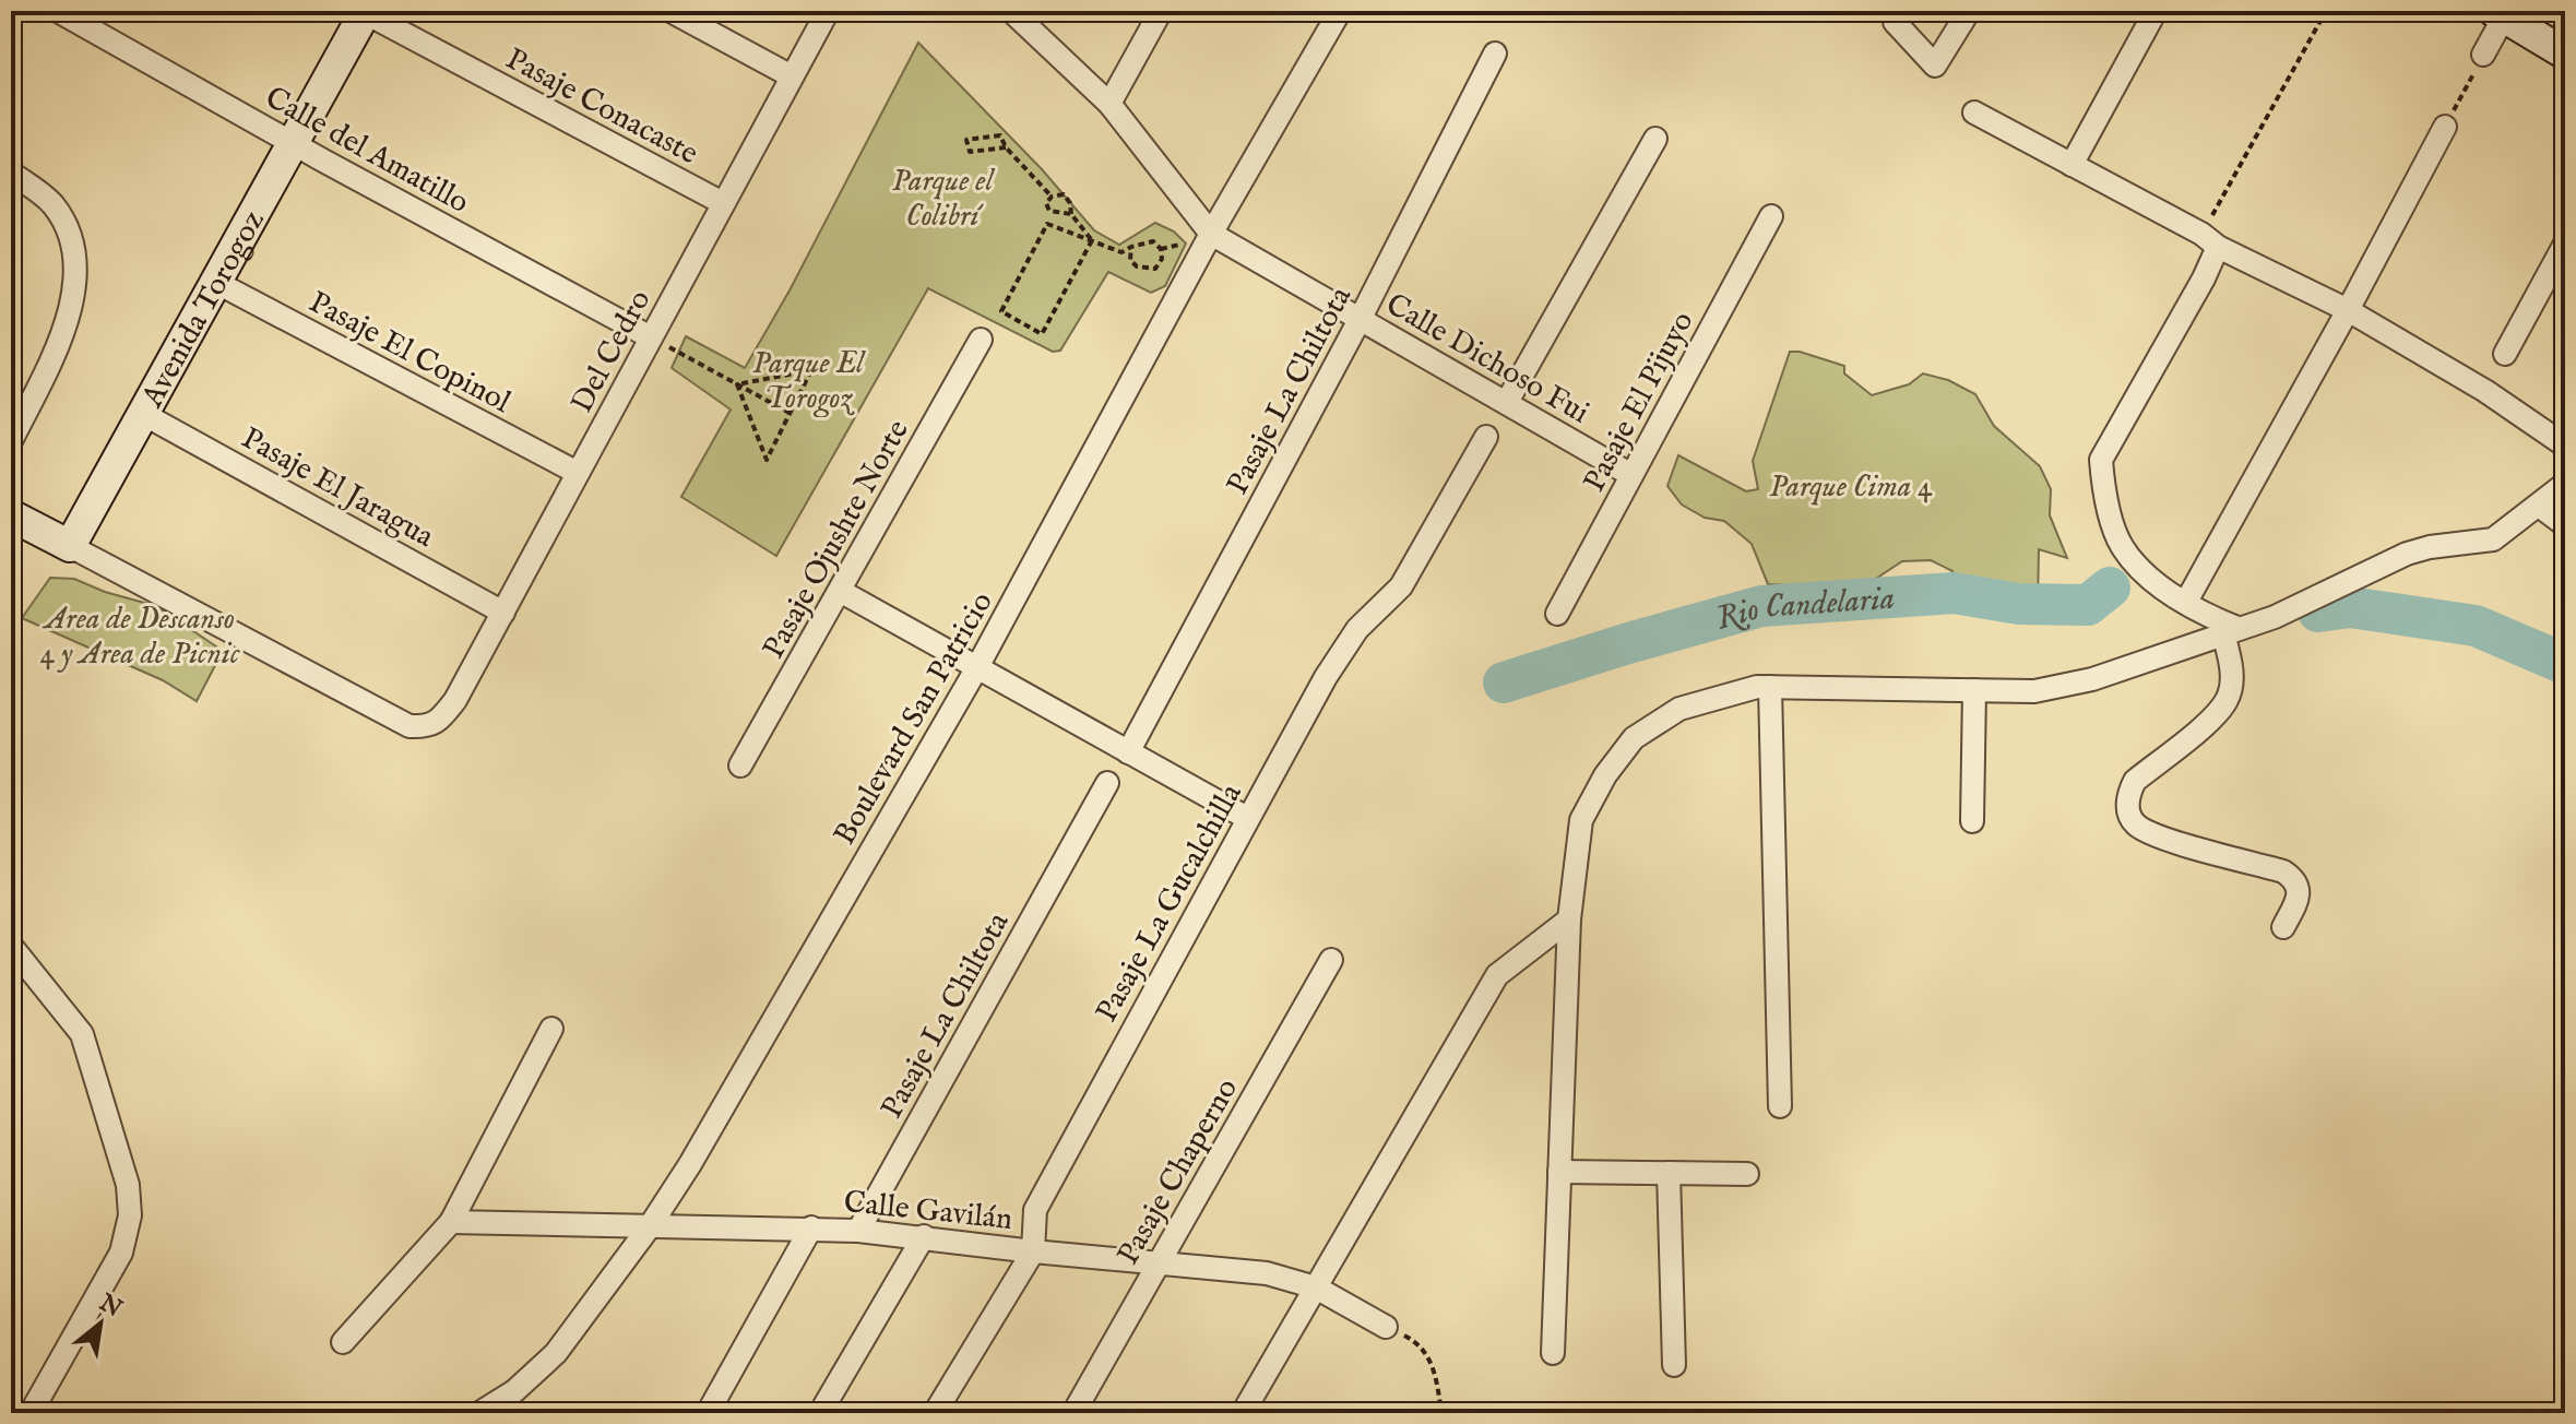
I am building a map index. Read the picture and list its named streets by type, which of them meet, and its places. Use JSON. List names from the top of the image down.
{
  "streets": {
    "street": [
      "Pasaje Conacaste",
      "Calle del Amatillo",
      "Avenida Torogoz",
      "Pasaje El Copinol",
      "Del Cedro",
      "Calle Dichoso Fui",
      "Pasaje La Chiltota",
      "Pasaje El Pijuyo",
      "Pasaje El Jaragua",
      "Pasaje Ojushte Norte",
      "Boulevard San Patricio",
      "Pasaje La Gucalchilla",
      "Pasaje Chaperno",
      "Calle Gavilán"
    ]
  },
  "crossings": [
    ["Pasaje Conacaste", "Avenida Torogoz"],
    ["Pasaje Conacaste", "Del Cedro"],
    ["Calle del Amatillo", "Avenida Torogoz"],
    ["Calle del Amatillo", "Del Cedro"],
    ["Avenida Torogoz", "Pasaje El Copinol"],
    ["Avenida Torogoz", "Del Cedro"],
    ["Avenida Torogoz", "Pasaje El Jaragua"],
    ["Pasaje El Copinol", "Del Cedro"],
    ["Del Cedro", "Pasaje El Jaragua"],
    ["Calle Dichoso Fui", "Pasaje La Chiltota"],
    ["Calle Dichoso Fui", "Pasaje El Pijuyo"],
    ["Calle Dichoso Fui", "Boulevard San Patricio"],
    ["Pasaje La Chiltota", "Calle Gavilán"],
    ["Boulevard San Patricio", "Calle Gavilán"],
    ["Pasaje La Gucalchilla", "Calle Gavilán"],
    ["Pasaje Chaperno", "Calle Gavilán"]
  ],
  "water": ["Rio Candelaria"],
  "parks": [
    "Parque el Colibrí",
    "Parque El Torogoz",
    "Parque Cima 4",
    "Area de Descanso 4 y Area de Picnic"
  ],
  "north": "top right"
}
